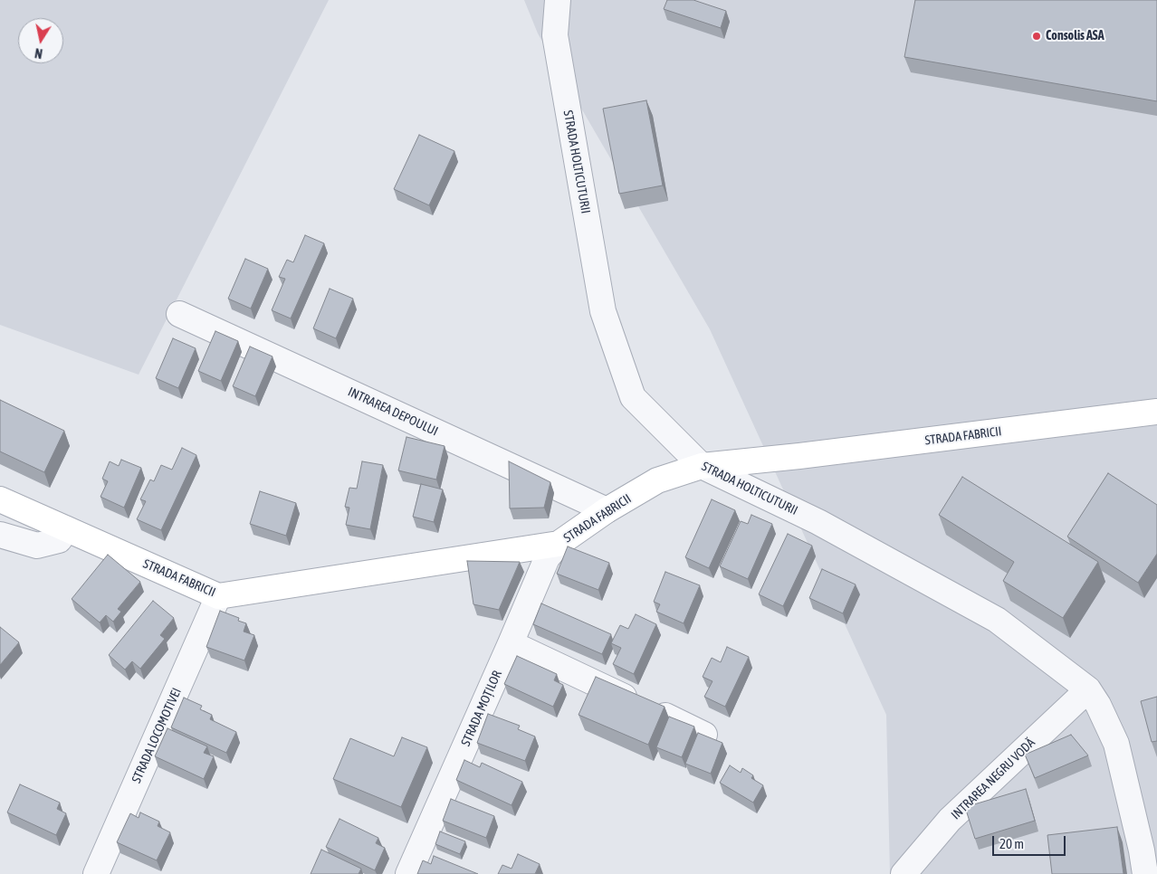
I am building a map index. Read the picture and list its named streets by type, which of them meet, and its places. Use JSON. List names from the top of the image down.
{
  "streets": {
    "street": [
      "STRADA HOLTICUTURII",
      "INTRAREA DEPOULUI",
      "STRADA FABRICII",
      "STRADA MOȚILOR",
      "STRADA LOCOMOTIVEI",
      "INTRAREA NEGRU VODĂ"
    ]
  },
  "crossings": [
    ["STRADA HOLTICUTURII", "STRADA FABRICII"],
    ["STRADA HOLTICUTURII", "INTRAREA NEGRU VODĂ"],
    ["INTRAREA DEPOULUI", "STRADA FABRICII"],
    ["STRADA FABRICII", "STRADA MOȚILOR"],
    ["STRADA FABRICII", "STRADA LOCOMOTIVEI"]
  ],
  "places": ["Consolis ASA"],
  "scale_bar": "20 m",
  "north": "bottom"
}
